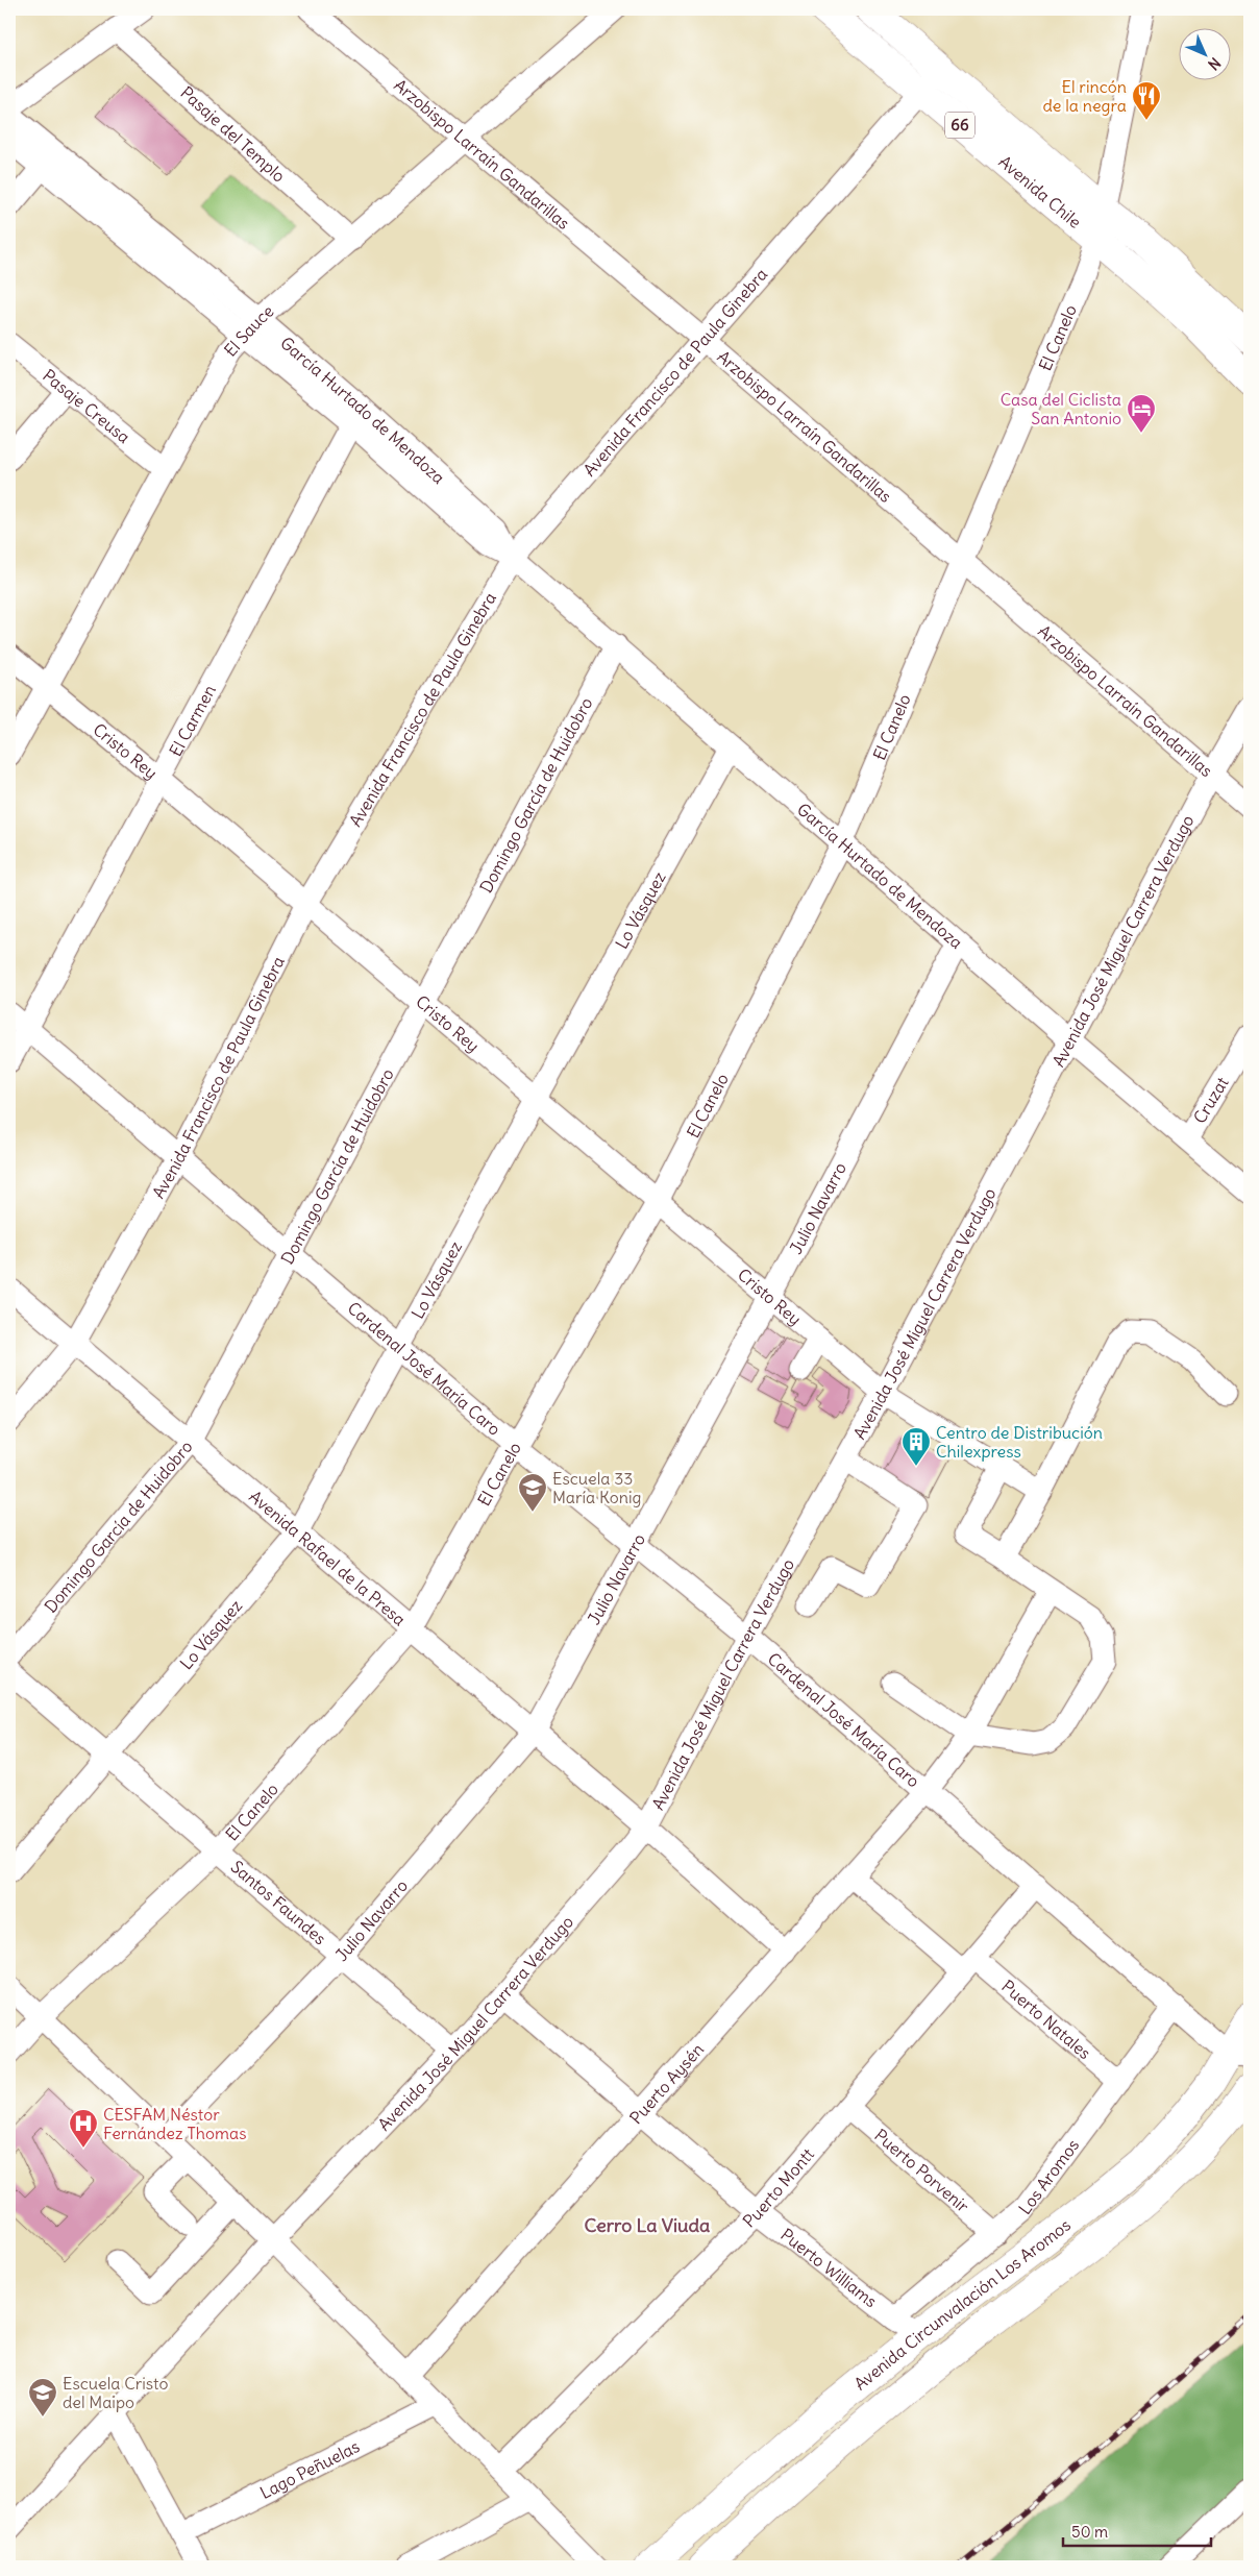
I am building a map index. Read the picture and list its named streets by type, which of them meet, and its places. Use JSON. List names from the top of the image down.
{
  "streets": {
    "main road": ["66", "Avenida Chile", "Avenida Circunvalación Los Aromos"],
    "street": [
      "Pasaje del Templo",
      "Arzobispo Larraín Gandarillas",
      "El Sauce",
      "El Canelo",
      "Avenida Francisco de Paula Ginebra",
      "Pasaje Creusa",
      "García Hurtado de Mendoza",
      "El Carmen",
      "Cristo Rey",
      "Domingo García de Huidobro",
      "Lo Vásquez",
      "Avenida José Miguel Carrera Verdugo",
      "Cruzat",
      "Julio Navarro",
      "Cardenal José María Caro",
      "Avenida Rafael de la Presa",
      "Santos Faundes",
      "Puerto Natales",
      "Puerto Aysén",
      "Puerto Porvenir",
      "Los Aromos",
      "Puerto Montt",
      "Puerto Williams",
      "Lago Peñuelas"
    ]
  },
  "crossings": [
    ["Pasaje del Templo", "El Sauce"],
    ["Arzobispo Larraín Gandarillas", "El Sauce"],
    ["Arzobispo Larraín Gandarillas", "El Canelo"],
    ["Arzobispo Larraín Gandarillas", "Avenida Francisco de Paula Ginebra"],
    ["Arzobispo Larraín Gandarillas", "Avenida José Miguel Carrera Verdugo"],
    ["Avenida Chile", "El Canelo"],
    ["Avenida Chile", "Avenida Francisco de Paula Ginebra"],
    ["El Sauce", "Pasaje Creusa"],
    ["El Sauce", "García Hurtado de Mendoza"],
    ["El Sauce", "Cristo Rey"],
    ["El Canelo", "García Hurtado de Mendoza"],
    ["El Canelo", "Cristo Rey"],
    ["El Canelo", "Cardenal José María Caro"],
    ["El Canelo", "Avenida Rafael de la Presa"],
    ["El Canelo", "Santos Faundes"],
    ["Avenida Francisco de Paula Ginebra", "García Hurtado de Mendoza"],
    ["Avenida Francisco de Paula Ginebra", "Cristo Rey"],
    ["Avenida Francisco de Paula Ginebra", "Cardenal José María Caro"],
    ["Avenida Francisco de Paula Ginebra", "Avenida Rafael de la Presa"],
    ["García Hurtado de Mendoza", "El Carmen"],
    ["García Hurtado de Mendoza", "Domingo García de Huidobro"],
    ["García Hurtado de Mendoza", "Lo Vásquez"],
    ["García Hurtado de Mendoza", "Avenida José Miguel Carrera Verdugo"],
    ["García Hurtado de Mendoza", "Cruzat"],
    ["García Hurtado de Mendoza", "Julio Navarro"],
    ["El Carmen", "Cristo Rey"],
    ["El Carmen", "Cardenal José María Caro"],
    ["Cristo Rey", "Domingo García de Huidobro"],
    ["Cristo Rey", "Lo Vásquez"],
    ["Cristo Rey", "Avenida José Miguel Carrera Verdugo"],
    ["Cristo Rey", "Julio Navarro"],
    ["Domingo García de Huidobro", "Cardenal José María Caro"],
    ["Domingo García de Huidobro", "Avenida Rafael de la Presa"],
    ["Lo Vásquez", "Cardenal José María Caro"],
    ["Lo Vásquez", "Avenida Rafael de la Presa"],
    ["Lo Vásquez", "Santos Faundes"],
    ["Avenida José Miguel Carrera Verdugo", "Cardenal José María Caro"],
    ["Avenida José Miguel Carrera Verdugo", "Avenida Rafael de la Presa"],
    ["Avenida José Miguel Carrera Verdugo", "Santos Faundes"],
    ["Avenida José Miguel Carrera Verdugo", "Puerto Williams"],
    ["Julio Navarro", "Cardenal José María Caro"],
    ["Julio Navarro", "Avenida Rafael de la Presa"],
    ["Julio Navarro", "Santos Faundes"],
    ["Cardenal José María Caro", "Puerto Aysén"],
    ["Cardenal José María Caro", "Los Aromos"],
    ["Cardenal José María Caro", "Puerto Montt"],
    ["Cardenal José María Caro", "Avenida Circunvalación Los Aromos"],
    ["Puerto Natales", "Puerto Aysén"],
    ["Puerto Natales", "Los Aromos"],
    ["Puerto Natales", "Puerto Montt"],
    ["Puerto Aysén", "Puerto Williams"],
    ["Puerto Porvenir", "Los Aromos"],
    ["Puerto Porvenir", "Puerto Montt"],
    ["Los Aromos", "Puerto Williams"],
    ["Puerto Montt", "Puerto Williams"],
    ["Puerto Williams", "Avenida Circunvalación Los Aromos"]
  ],
  "districts": ["Cerro La Viuda"],
  "places": {
    "restaurant": ["El rincón de la negra"],
    "hotel": ["Casa del Ciclista San Antonio"],
    "building": ["Centro de Distribución Chilexpress"],
    "school or university": ["Escuela 33 María Konig", "Escuela Cristo del Maipo"],
    "hospital": ["CESFAM Néstor Fernández Thomas"]
  },
  "scale_bar": "50 m",
  "north": "bottom right"
}
